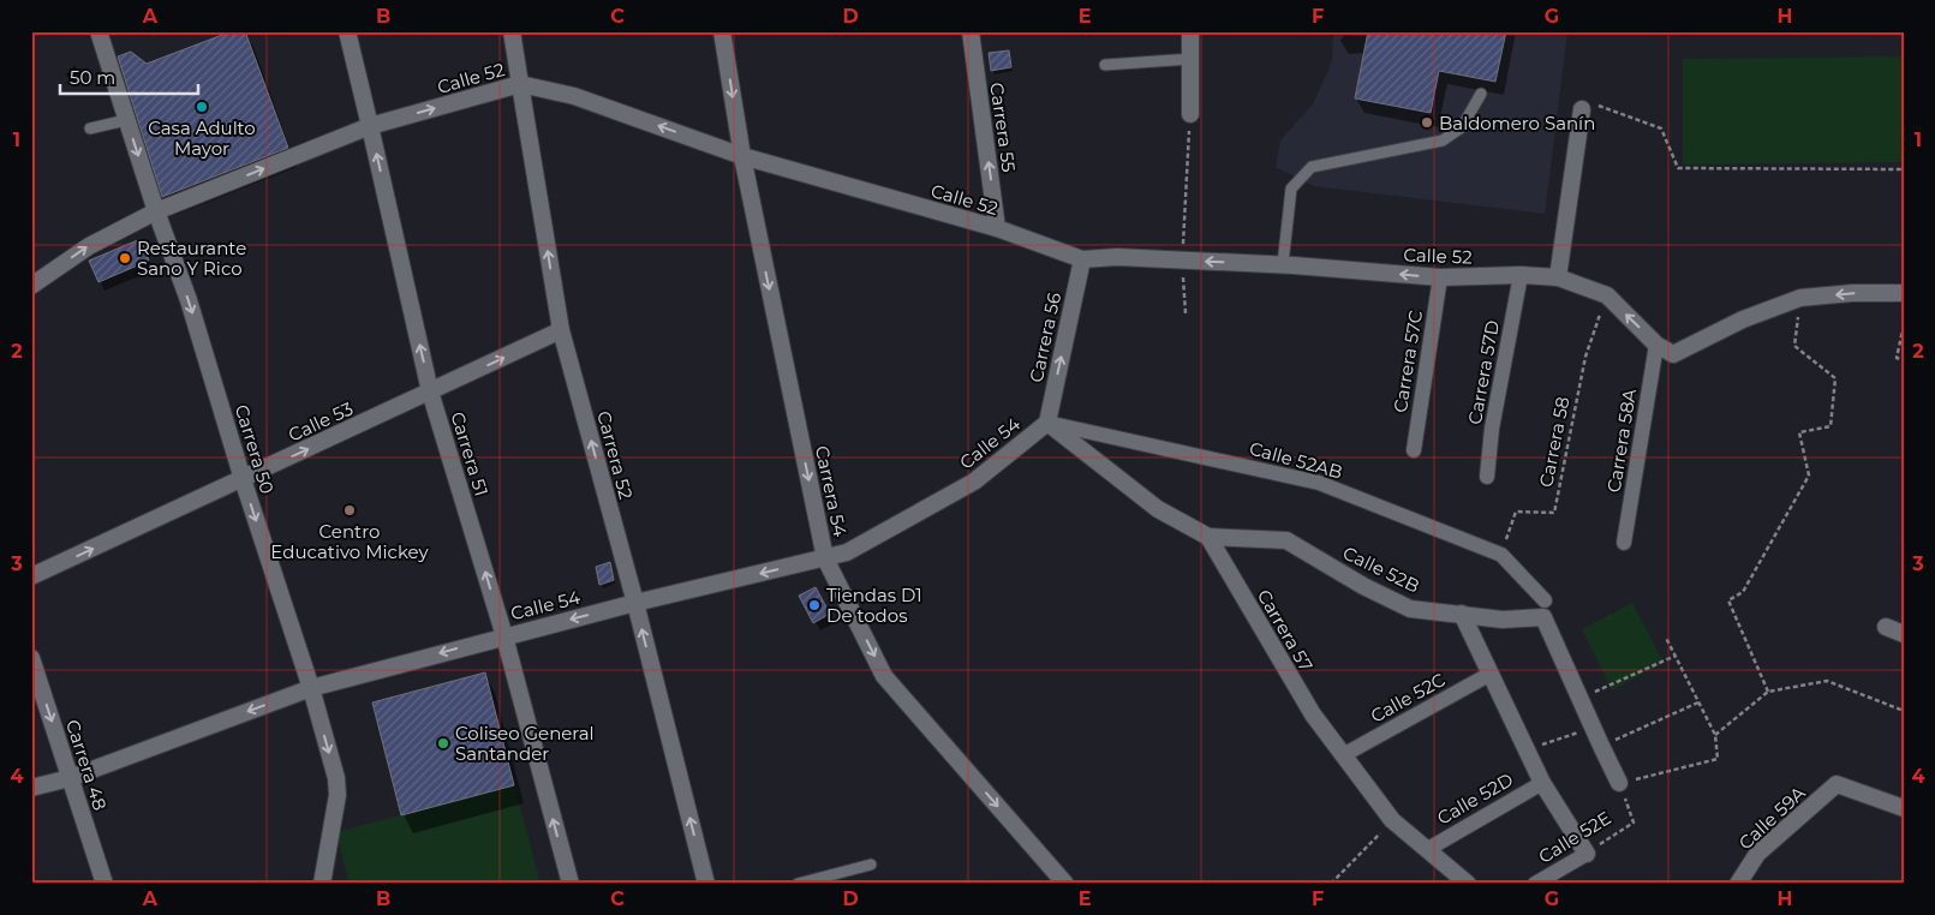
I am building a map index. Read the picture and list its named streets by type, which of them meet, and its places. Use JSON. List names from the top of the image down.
{
  "streets": {
    "street": [
      "Calle 52",
      "Carrera 55",
      "Carrera 56",
      "Carrera 57C",
      "Carrera 57D",
      "Calle 53",
      "Carrera 58A",
      "Calle 54",
      "Carrera 50",
      "Carrera 51",
      "Carrera 52",
      "Calle 52AB",
      "Carrera 54",
      "Calle 52B",
      "Carrera 57",
      "Calle 52C",
      "Carrera 48",
      "Calle 52D",
      "Calle 59A",
      "Calle 52E"
    ],
    "path": ["Carrera 58"]
  },
  "crossings": [
    ["Calle 52", "Carrera 55"],
    ["Calle 52", "Carrera 56"],
    ["Calle 52", "Carrera 57C"],
    ["Calle 52", "Carrera 57D"],
    ["Calle 52", "Carrera 58A"],
    ["Calle 52", "Carrera 58"],
    ["Calle 52", "Carrera 50"],
    ["Calle 52", "Carrera 51"],
    ["Calle 52", "Carrera 52"],
    ["Calle 52", "Carrera 54"],
    ["Carrera 56", "Calle 54"],
    ["Carrera 56", "Calle 52AB"],
    ["Calle 53", "Carrera 50"],
    ["Calle 53", "Carrera 51"],
    ["Calle 53", "Carrera 52"],
    ["Carrera 58", "Calle 52AB"],
    ["Calle 54", "Carrera 50"],
    ["Calle 54", "Carrera 51"],
    ["Calle 54", "Carrera 52"],
    ["Calle 54", "Calle 52AB"],
    ["Calle 54", "Carrera 54"],
    ["Calle 54", "Carrera 48"],
    ["Calle 52AB", "Calle 52B"],
    ["Calle 52B", "Carrera 57"],
    ["Carrera 57", "Calle 52C"],
    ["Carrera 57", "Calle 52D"]
  ],
  "one_way": [
    "Carrera 55",
    "Carrera 56",
    "Calle 53",
    "Calle 54",
    "Carrera 50",
    "Carrera 51",
    "Carrera 52",
    "Carrera 54",
    "Carrera 48"
  ],
  "places": [
    "Casa Adulto Mayor",
    "Baldomero Sanín",
    "Restaurante Sano Y Rico",
    "Centro Educativo Mickey",
    "Tiendas D1 De todos",
    "Coliseo General Santander"
  ],
  "scale_bar": "50 m",
  "grid": {
    "columns": [
      "A",
      "B",
      "C",
      "D",
      "E",
      "F",
      "G",
      "H"
    ],
    "rows": [
      "1",
      "2",
      "3",
      "4"
    ]
  }
}
